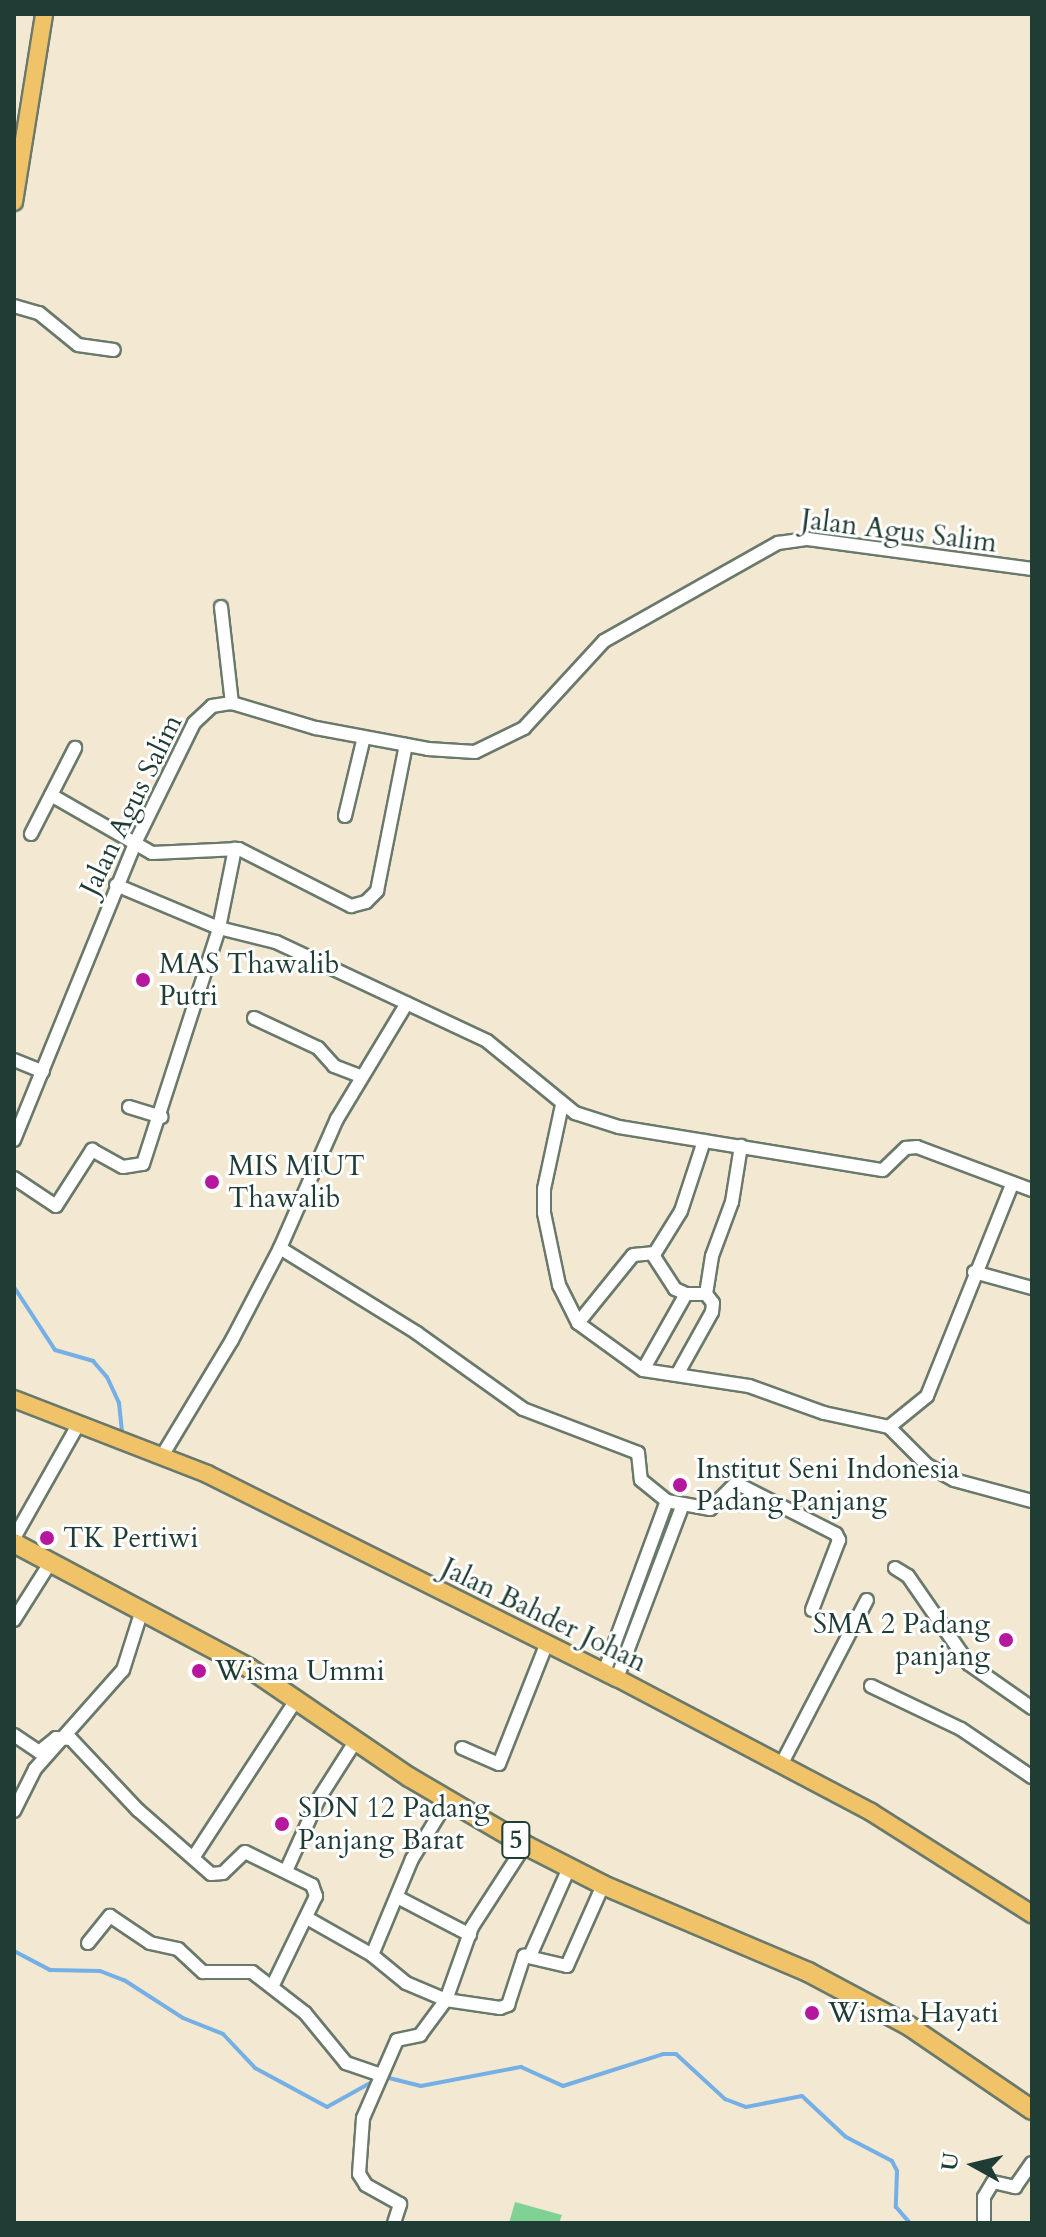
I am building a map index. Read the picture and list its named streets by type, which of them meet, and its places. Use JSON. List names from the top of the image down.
{
  "streets": {
    "highway": ["5"],
    "main road": ["Jalan Bahder Johan"],
    "street": ["Jalan Agus Salim"]
  },
  "places": [
    "MAS Thawalib Putri",
    "MIS MIUT Thawalib",
    "Institut Seni Indonesia Padang Panjang",
    "TK Pertiwi",
    "SMA 2 Padang panjang",
    "Wisma Ummi",
    "SDN 12 Padang Panjang Barat",
    "Wisma Hayati"
  ],
  "north": "left"
}
